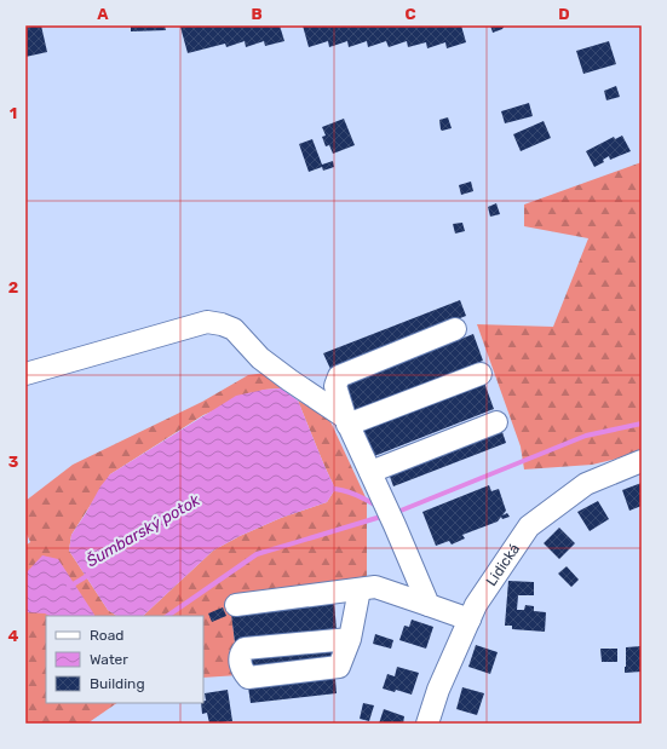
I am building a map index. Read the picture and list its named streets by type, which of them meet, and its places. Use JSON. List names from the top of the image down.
{
  "streets": {
    "street": ["Lidická"]
  },
  "water": ["Šumbarský potok"],
  "legend": ["Road", "Water", "Building"],
  "grid": {
    "columns": [
      "A",
      "B",
      "C",
      "D"
    ],
    "rows": [
      "1",
      "2",
      "3",
      "4"
    ]
  }
}
